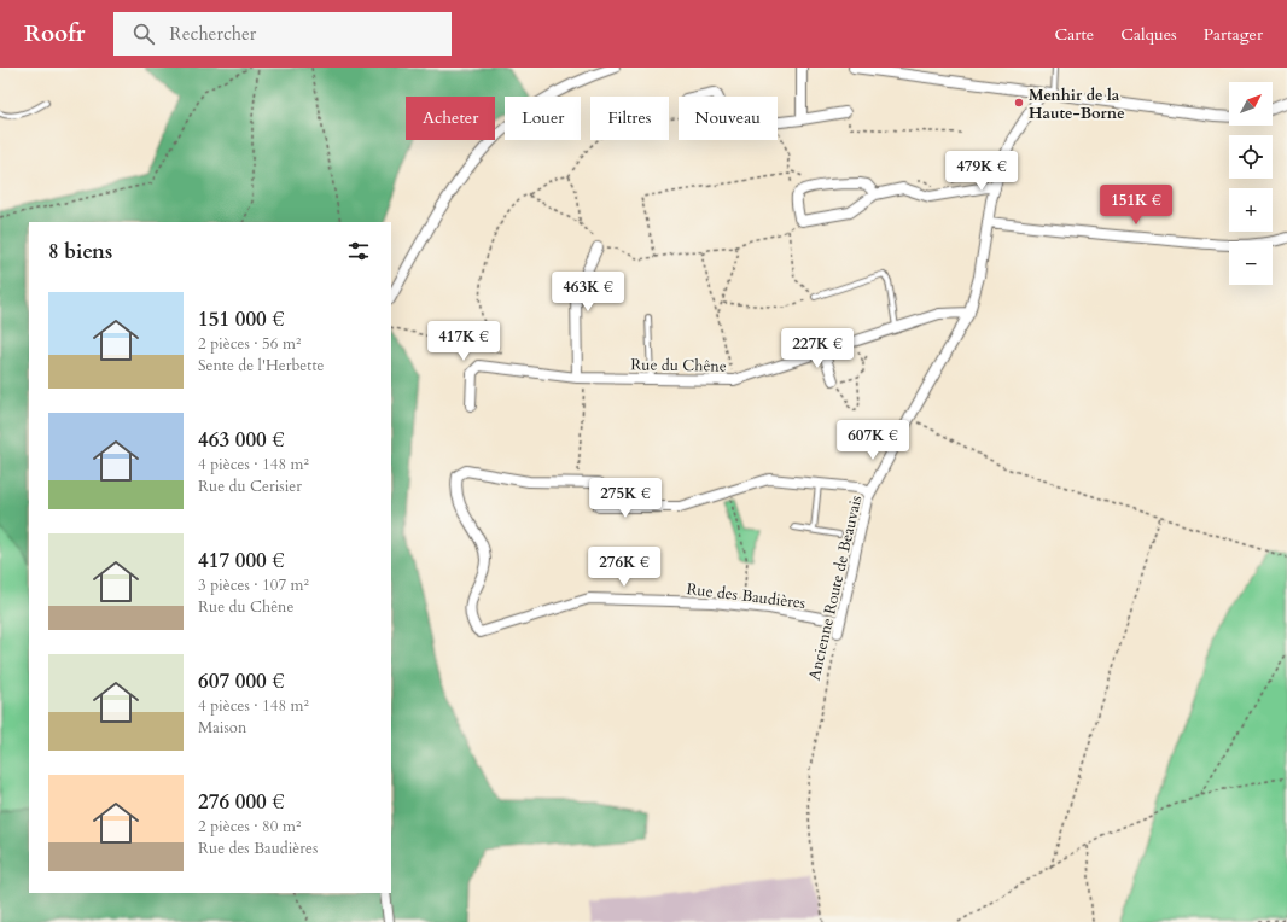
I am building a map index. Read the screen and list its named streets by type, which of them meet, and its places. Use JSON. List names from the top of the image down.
{
  "streets": {
    "street": ["Rue du Chêne", "Ancienne Route de Beauvais", "Rue des Baudières"]
  },
  "crossings": [
    ["Rue du Chêne", "Ancienne Route de Beauvais"],
    ["Ancienne Route de Beauvais", "Rue des Baudières"]
  ],
  "places": ["Menhir de la Haute-Borne"],
  "north": "top right",
  "page": {
    "header": "Roofr",
    "search": "Rechercher",
    "nav": ["Carte", "Calques", "Partager"],
    "map_buttons": ["+", "−"],
    "chip": [
      "Acheter",
      "Louer",
      "Filtres",
      "Nouveau"
    ],
    "price": [
      "479K €",
      "151K €",
      "463K €",
      "417K €",
      "227K €",
      "607K €",
      "275K €",
      "276K €"
    ],
    "heading": "8 biens",
    "list": [
      {
        "name": "151 000 €",
        "note": "2 pièces · 56 m² · Sente de l'Herbette"
      },
      {
        "name": "463 000 €",
        "note": "4 pièces · 148 m² · Rue du Cerisier"
      },
      {
        "name": "417 000 €",
        "note": "3 pièces · 107 m² · Rue du Chêne"
      },
      {
        "name": "607 000 €",
        "note": "4 pièces · 148 m² · Maison"
      },
      {
        "name": "276 000 €",
        "note": "2 pièces · 80 m² · Rue des Baudières"
      }
    ]
  }
}
